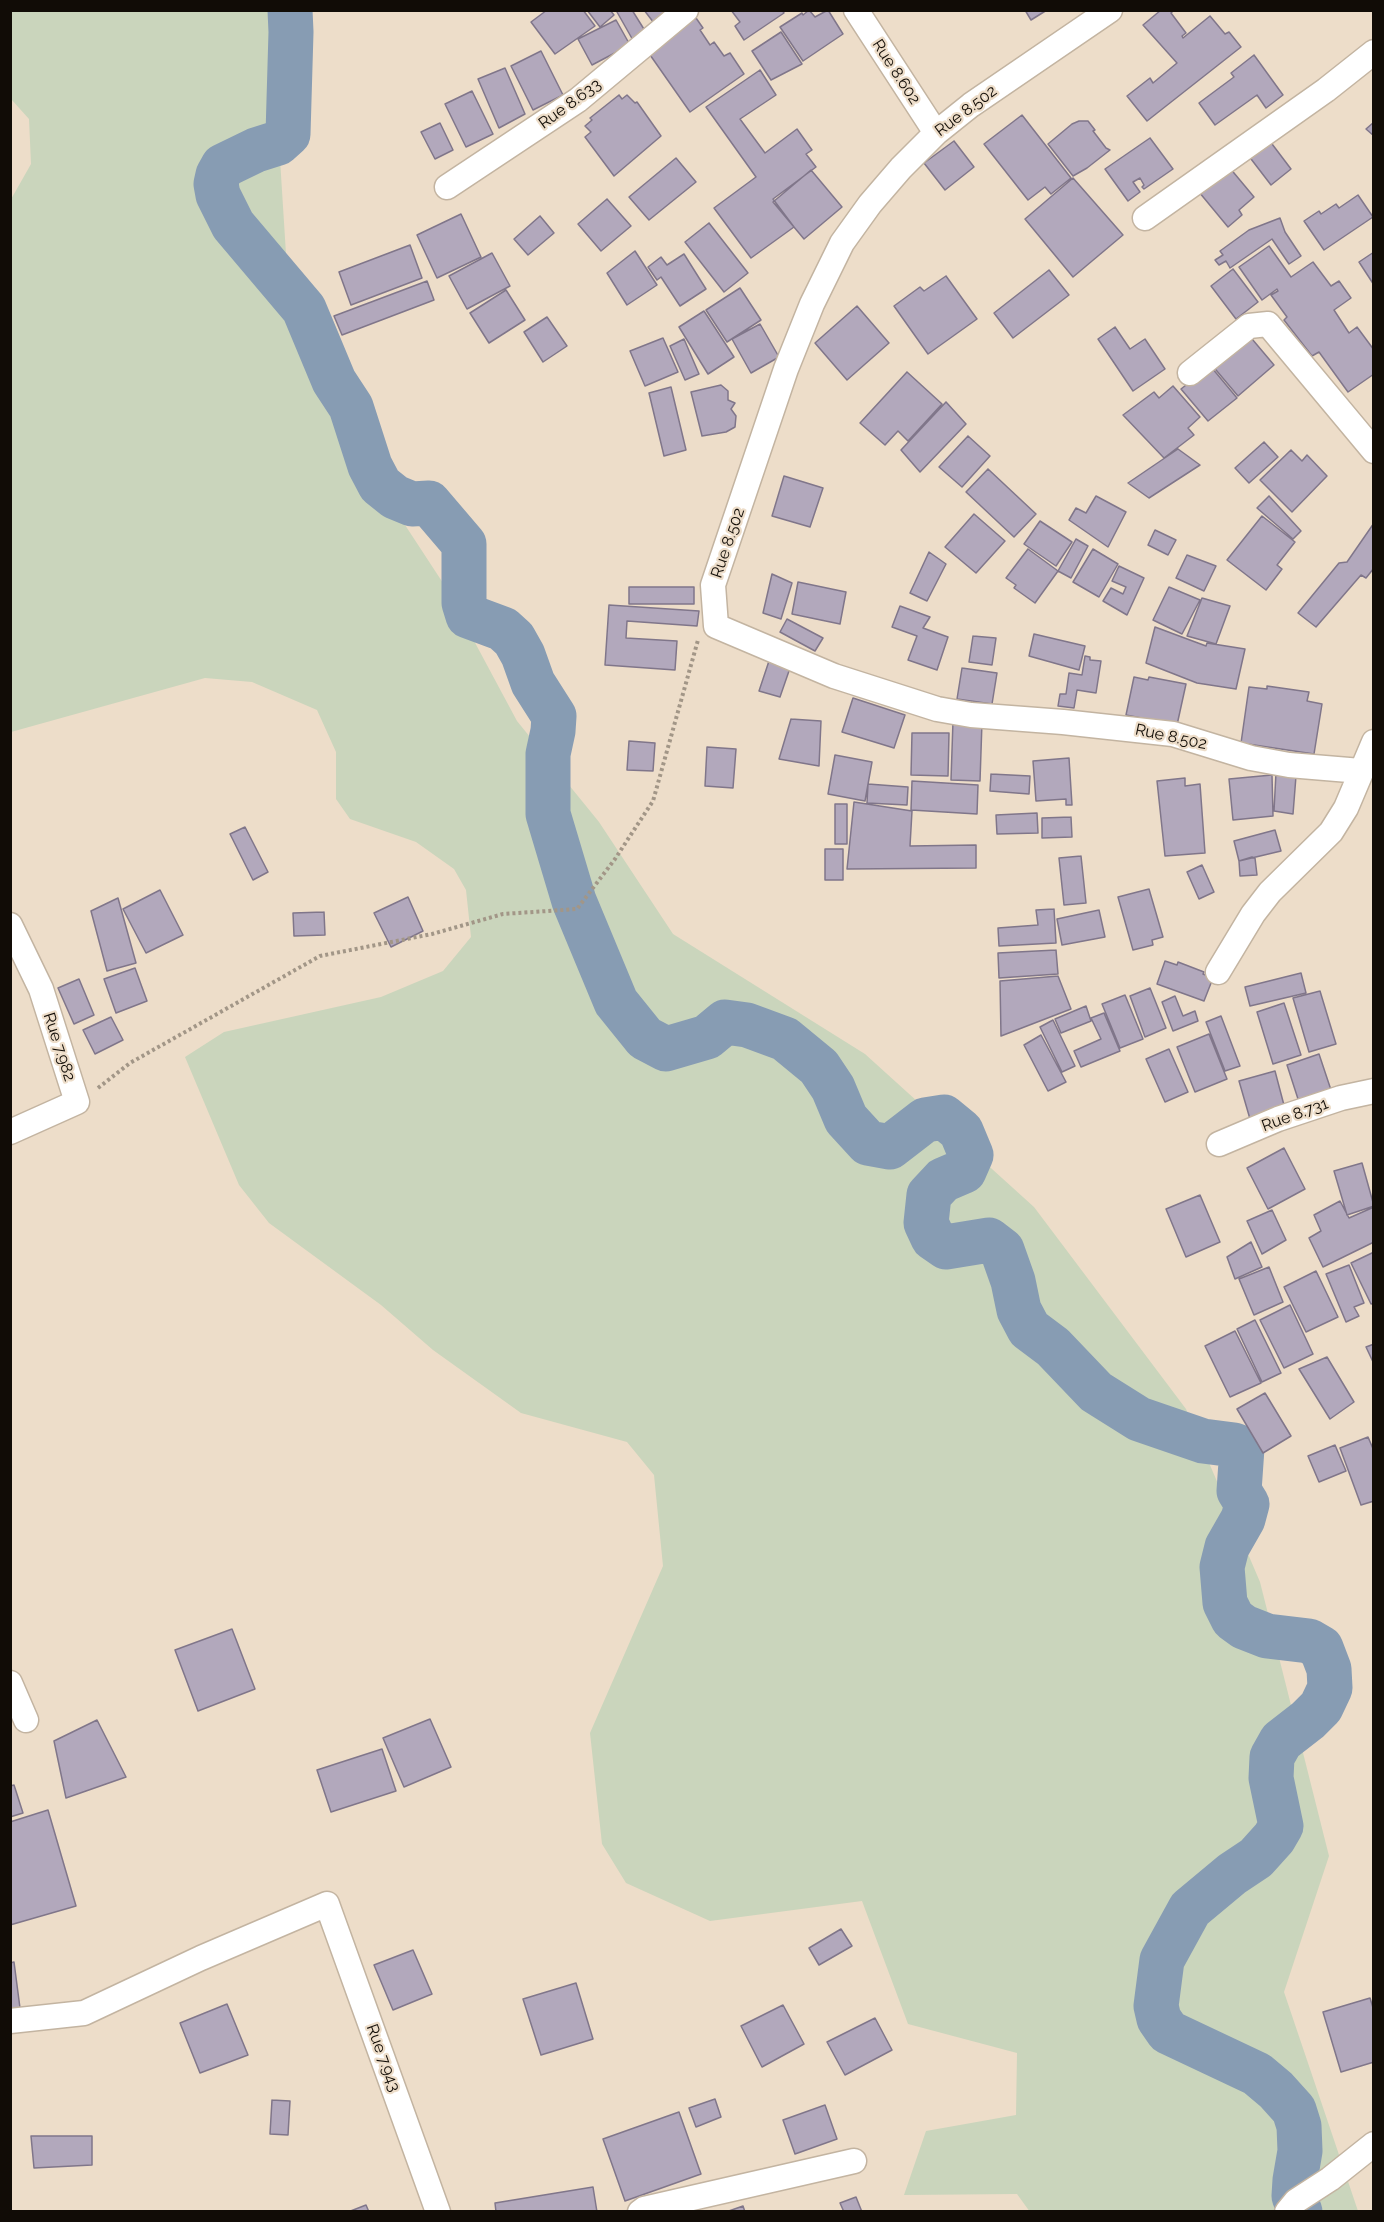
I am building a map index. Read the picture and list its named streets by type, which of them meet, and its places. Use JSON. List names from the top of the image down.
{
  "streets": {
    "street": [
      "Rue 8.602",
      "Rue 8.633",
      "Rue 8.502",
      "Rue 7.982",
      "Rue 8.731",
      "Rue 7.943"
    ]
  },
  "crossings": [
    ["Rue 8.602", "Rue 8.502"]
  ]
}
